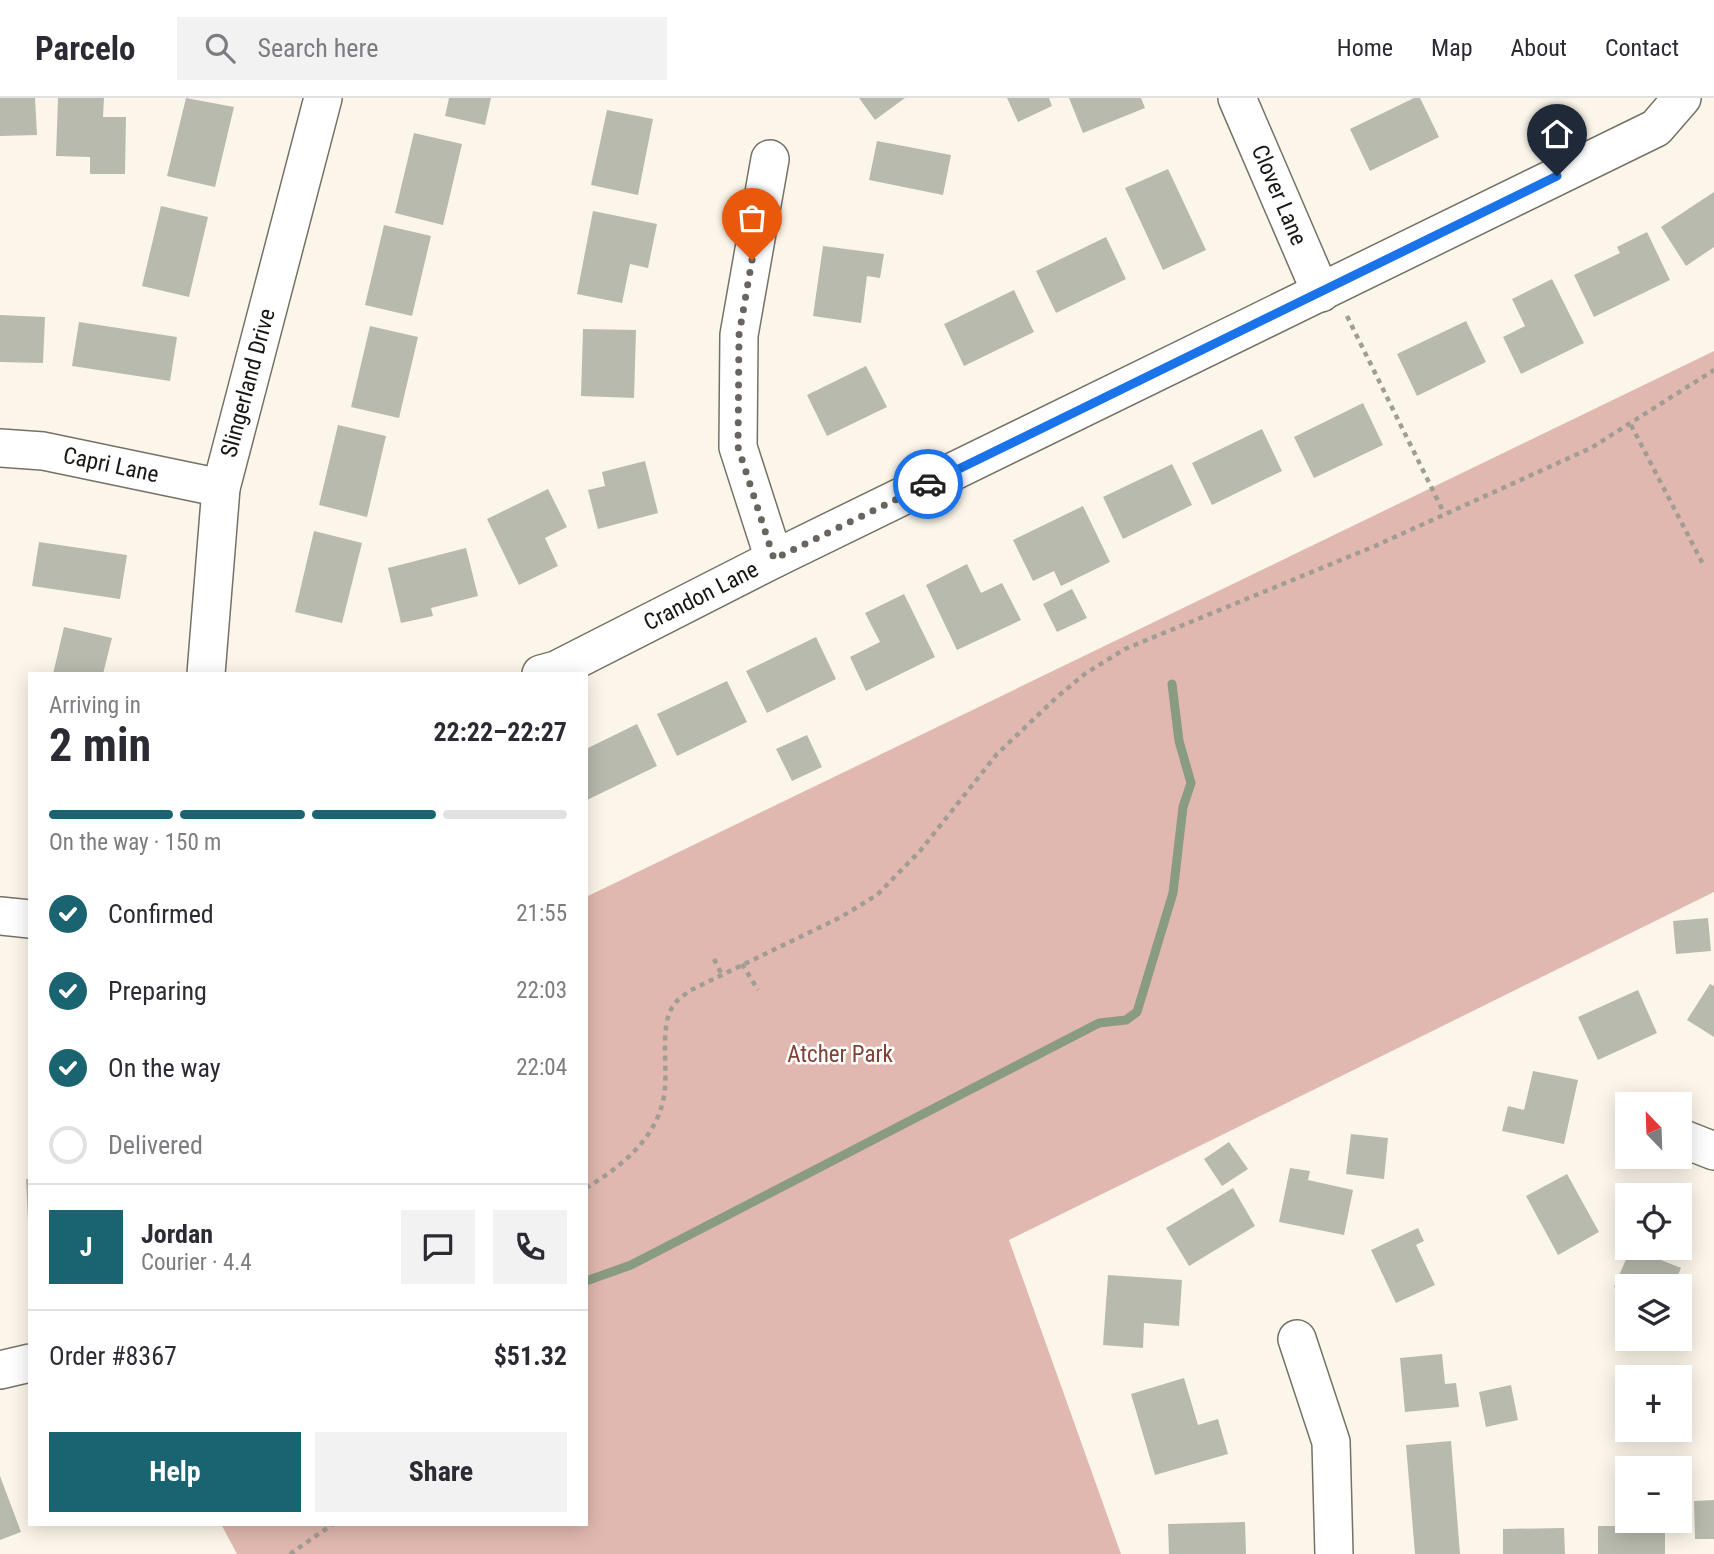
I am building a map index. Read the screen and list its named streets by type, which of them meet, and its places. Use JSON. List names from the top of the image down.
{
  "streets": {
    "street": [
      "Clover Lane",
      "Slingerland Drive",
      "Capri Lane",
      "Crandon Lane"
    ]
  },
  "crossings": [
    ["Clover Lane", "Crandon Lane"],
    ["Slingerland Drive", "Capri Lane"]
  ],
  "parks": ["Atcher Park"],
  "north": "top left",
  "page": {
    "header": "Parcelo",
    "search": "Search here",
    "nav": [
      "Home",
      "Map",
      "About",
      "Contact"
    ],
    "heading": ["2 min", "Arriving in", "22:22–22:27"],
    "panel": [
      "Jordan",
      "Courier · 4.4",
      "Order #8367",
      "$51.32"
    ],
    "bar": "On the way · 150 m",
    "list": [
      ["Confirmed", "21:55"],
      ["Preparing", "22:03"],
      ["On the way", "22:04"],
      "Delivered"
    ],
    "map_buttons": ["+", "−"],
    "round": "J",
    "buttons": ["Help", "Share"]
  }
}
